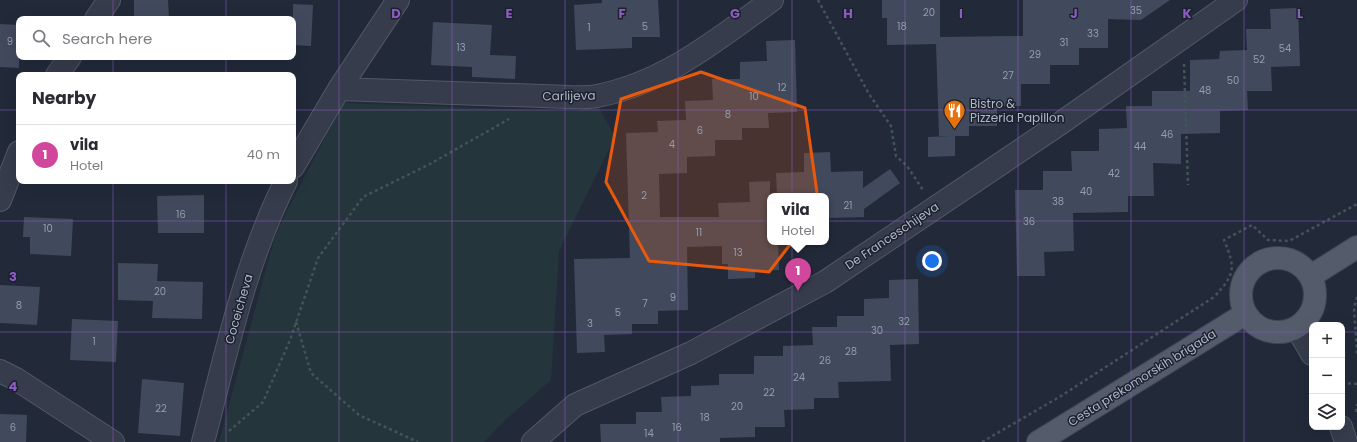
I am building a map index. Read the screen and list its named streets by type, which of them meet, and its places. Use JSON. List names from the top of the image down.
{
  "streets": {
    "main road": ["Cesta prekomorskih brigada"],
    "street": ["Carlijeva", "De Franceschijeva", "Coceicheva"]
  },
  "places": {
    "restaurant": ["Bistro & Pizzeria Papillon"]
  },
  "house_numbers": [
    "35",
    "20",
    "5",
    "18",
    "1",
    "33",
    "9",
    "31",
    "13",
    "54",
    "29",
    "52",
    "27",
    "50",
    "12",
    "48",
    "10",
    "8",
    "6",
    "46",
    "4",
    "44",
    "42",
    "40",
    "2",
    "38",
    "21",
    "16",
    "36",
    "10",
    "11",
    "13",
    "20",
    "9",
    "7",
    "8",
    "5",
    "32",
    "3",
    "30",
    "1",
    "28",
    "26",
    "24",
    "22",
    "20",
    "22",
    "18",
    "6",
    "16",
    "14"
  ],
  "page": {
    "search": "Search here",
    "heading": "Nearby",
    "list": [
      {
        "mark": "1",
        "name": "vila",
        "note": "Hotel",
        "value": "40 m"
      }
    ],
    "popup": ["vila", "Hotel"],
    "pins": "1",
    "map_buttons": ["+", "−"]
  },
  "grid": {
    "columns": [
      "D",
      "E",
      "F",
      "G",
      "H",
      "I",
      "J",
      "K",
      "L"
    ],
    "rows": ["3", "4"]
  }
}
